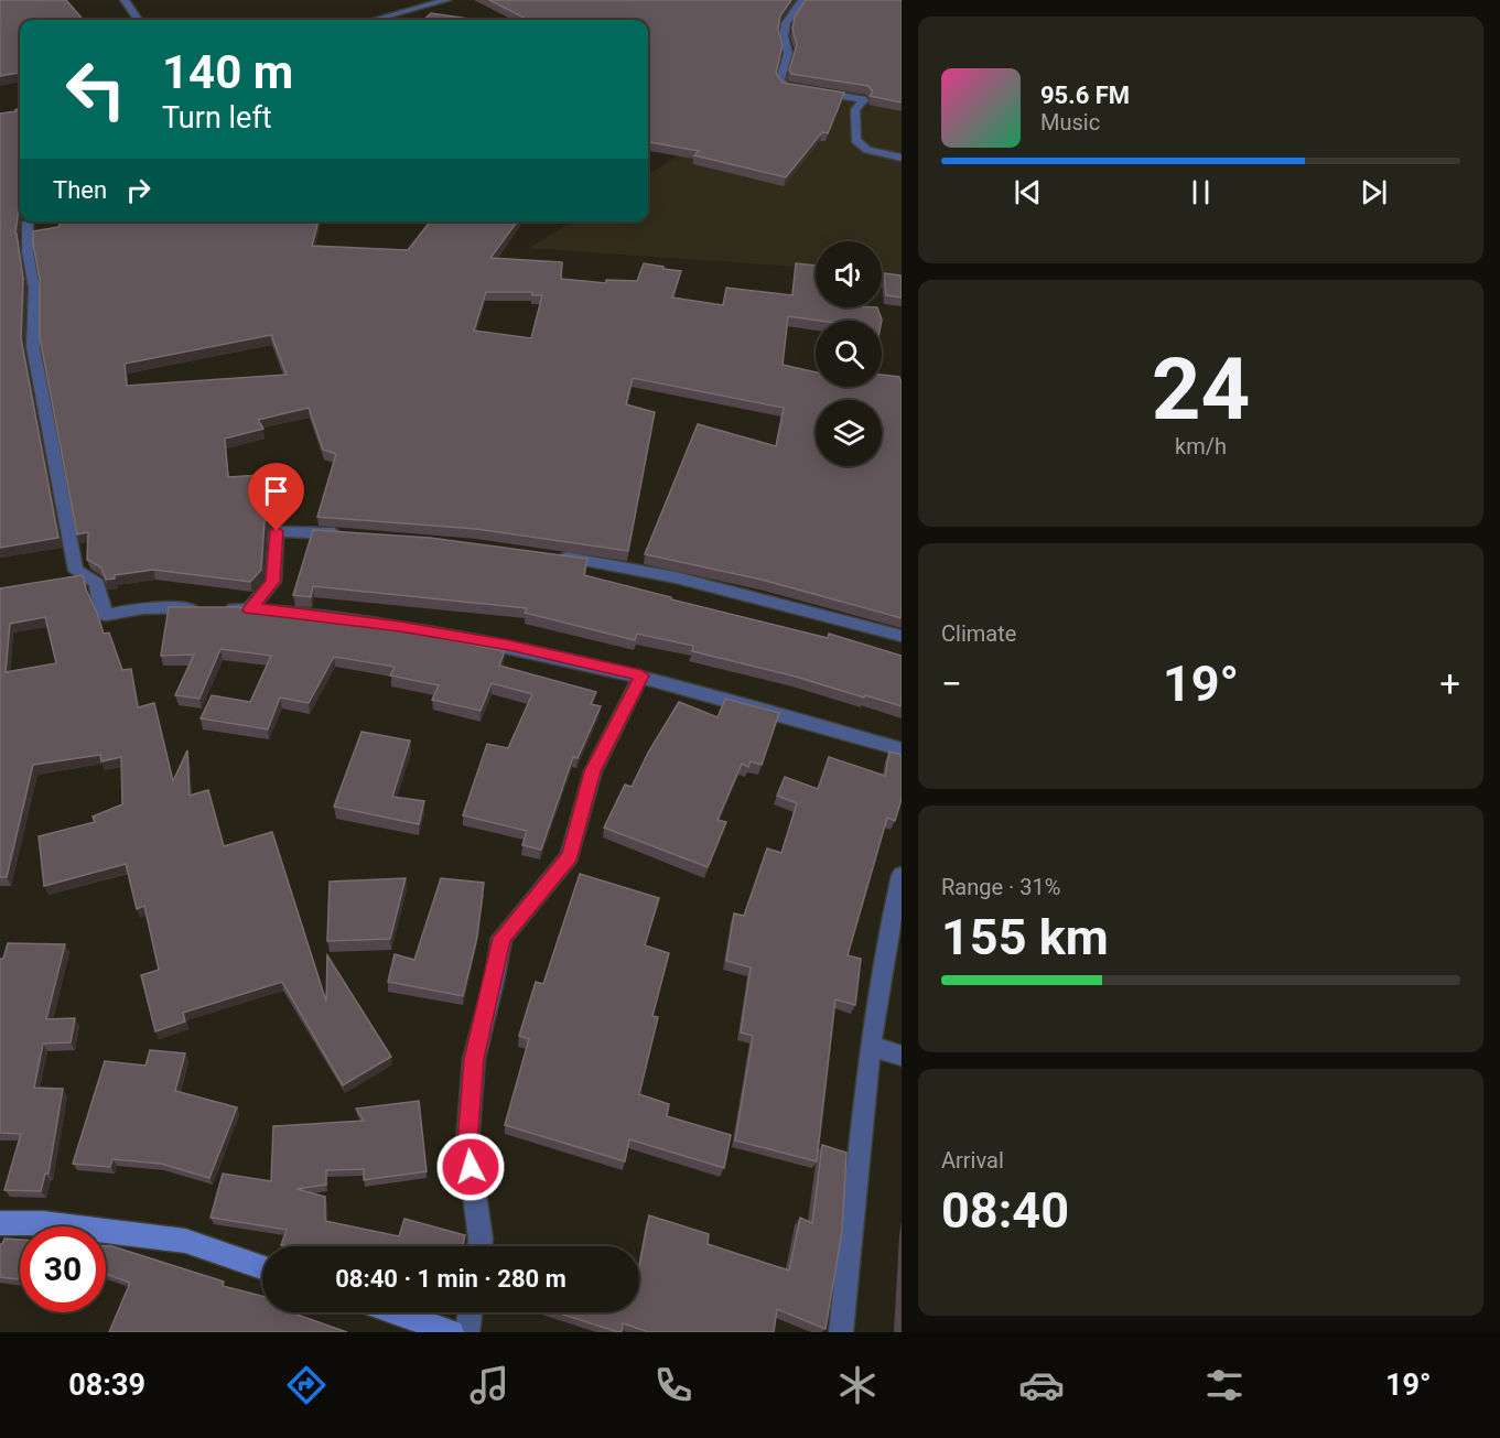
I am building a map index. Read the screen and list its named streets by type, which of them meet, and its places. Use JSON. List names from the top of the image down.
{
  "page": {
    "turn": ["140 m", "Turn left"],
    "song": ["95.6 FM", "Music"],
    "then": "Then",
    "tile": [
      ["24", "km/h"],
      "Climate",
      ["Range · 31%", "155 km"],
      ["Arrival", "08:40"]
    ],
    "heat": ["−", "19°", "+"],
    "limit": "30",
    "trip": "08:40 · 1 min · 280 m",
    "tabs": ["08:39", "19°"]
  }
}
